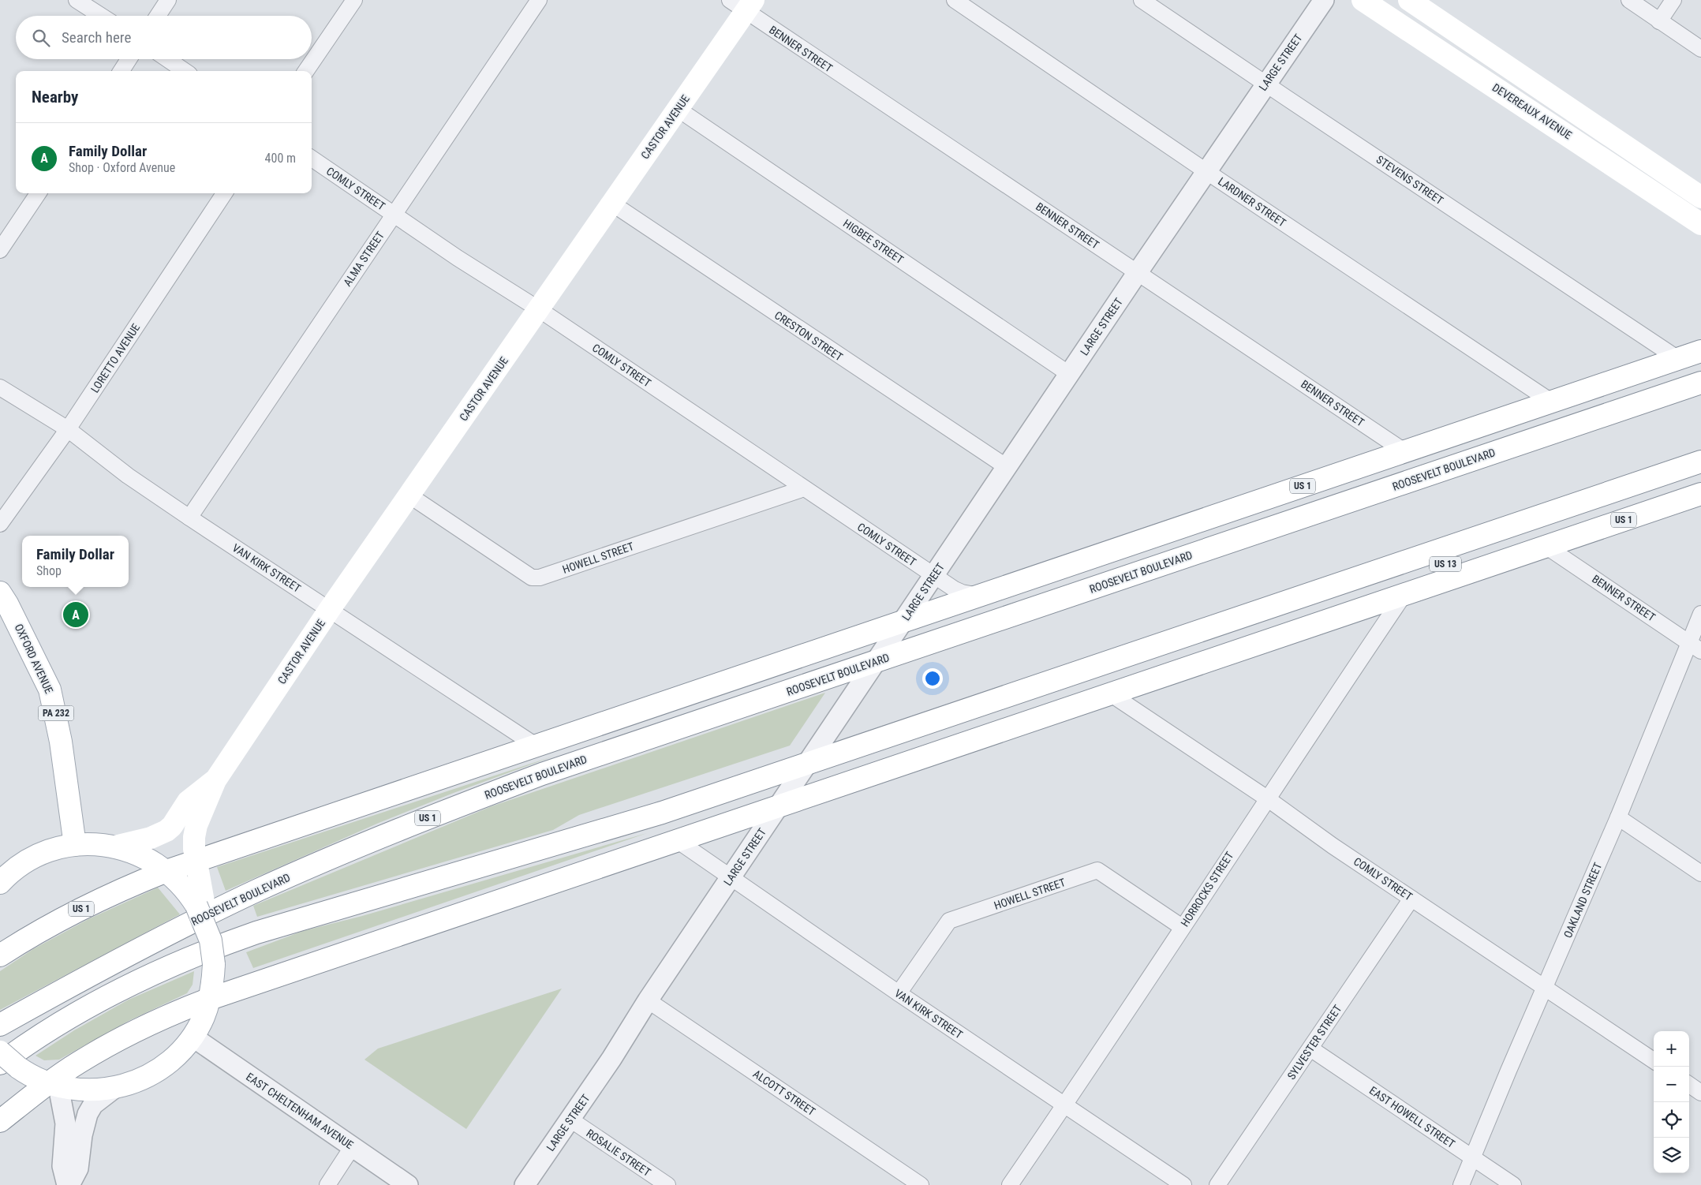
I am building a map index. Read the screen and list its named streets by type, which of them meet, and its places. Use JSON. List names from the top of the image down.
{
  "streets": {
    "main road": [
      "DEVEREAUX AVENUE",
      "CASTOR AVENUE",
      "ROOSEVELT BOULEVARD",
      "US 1",
      "US 13",
      "OXFORD AVENUE",
      "PA 232"
    ],
    "street": [
      "BENNER STREET",
      "LARGE STREET",
      "STEVENS STREET",
      "COMLY STREET",
      "LARDNER STREET",
      "HIGBEE STREET",
      "ALMA STREET",
      "CRESTON STREET",
      "LORETTO AVENUE",
      "HOWELL STREET",
      "VAN KIRK STREET",
      "HORROCKS STREET",
      "OAKLAND STREET",
      "SYLVESTER STREET",
      "ALCOTT STREET",
      "EAST CHELTENHAM AVENUE",
      "EAST HOWELL STREET",
      "ROSALIE STREET"
    ]
  },
  "crossings": [
    ["BENNER STREET", "LARGE STREET"],
    ["BENNER STREET", "CASTOR AVENUE"],
    ["BENNER STREET", "US 1"],
    ["BENNER STREET", "US 13"],
    ["BENNER STREET", "OAKLAND STREET"],
    ["LARGE STREET", "STEVENS STREET"],
    ["LARGE STREET", "COMLY STREET"],
    ["LARGE STREET", "LARDNER STREET"],
    ["LARGE STREET", "HIGBEE STREET"],
    ["LARGE STREET", "CRESTON STREET"],
    ["LARGE STREET", "ROOSEVELT BOULEVARD"],
    ["LARGE STREET", "US 1"],
    ["LARGE STREET", "VAN KIRK STREET"],
    ["LARGE STREET", "ALCOTT STREET"],
    ["LARGE STREET", "ROSALIE STREET"],
    ["CASTOR AVENUE", "COMLY STREET"],
    ["CASTOR AVENUE", "HIGBEE STREET"],
    ["CASTOR AVENUE", "CRESTON STREET"],
    ["CASTOR AVENUE", "US 1"],
    ["CASTOR AVENUE", "HOWELL STREET"],
    ["CASTOR AVENUE", "VAN KIRK STREET"],
    ["STEVENS STREET", "US 1"],
    ["COMLY STREET", "ALMA STREET"],
    ["COMLY STREET", "US 1"],
    ["COMLY STREET", "HOWELL STREET"],
    ["COMLY STREET", "HORROCKS STREET"],
    ["COMLY STREET", "OAKLAND STREET"],
    ["COMLY STREET", "SYLVESTER STREET"],
    ["LARDNER STREET", "US 1"],
    ["ALMA STREET", "VAN KIRK STREET"],
    ["LORETTO AVENUE", "VAN KIRK STREET"],
    ["US 1", "US 13"],
    ["US 1", "VAN KIRK STREET"],
    ["US 1", "HORROCKS STREET"],
    ["HOWELL STREET", "VAN KIRK STREET"],
    ["HOWELL STREET", "HORROCKS STREET"],
    ["VAN KIRK STREET", "HORROCKS STREET"],
    ["OAKLAND STREET", "EAST HOWELL STREET"],
    ["SYLVESTER STREET", "EAST HOWELL STREET"]
  ],
  "page": {
    "search": "Search here",
    "heading": "Nearby",
    "list": [
      {
        "mark": "A",
        "name": "Family Dollar",
        "note": "Shop · Oxford Avenue",
        "value": "400 m"
      }
    ],
    "popup": ["Family Dollar", "Shop"],
    "pins": "A",
    "map_buttons": ["+", "−"]
  }
}
